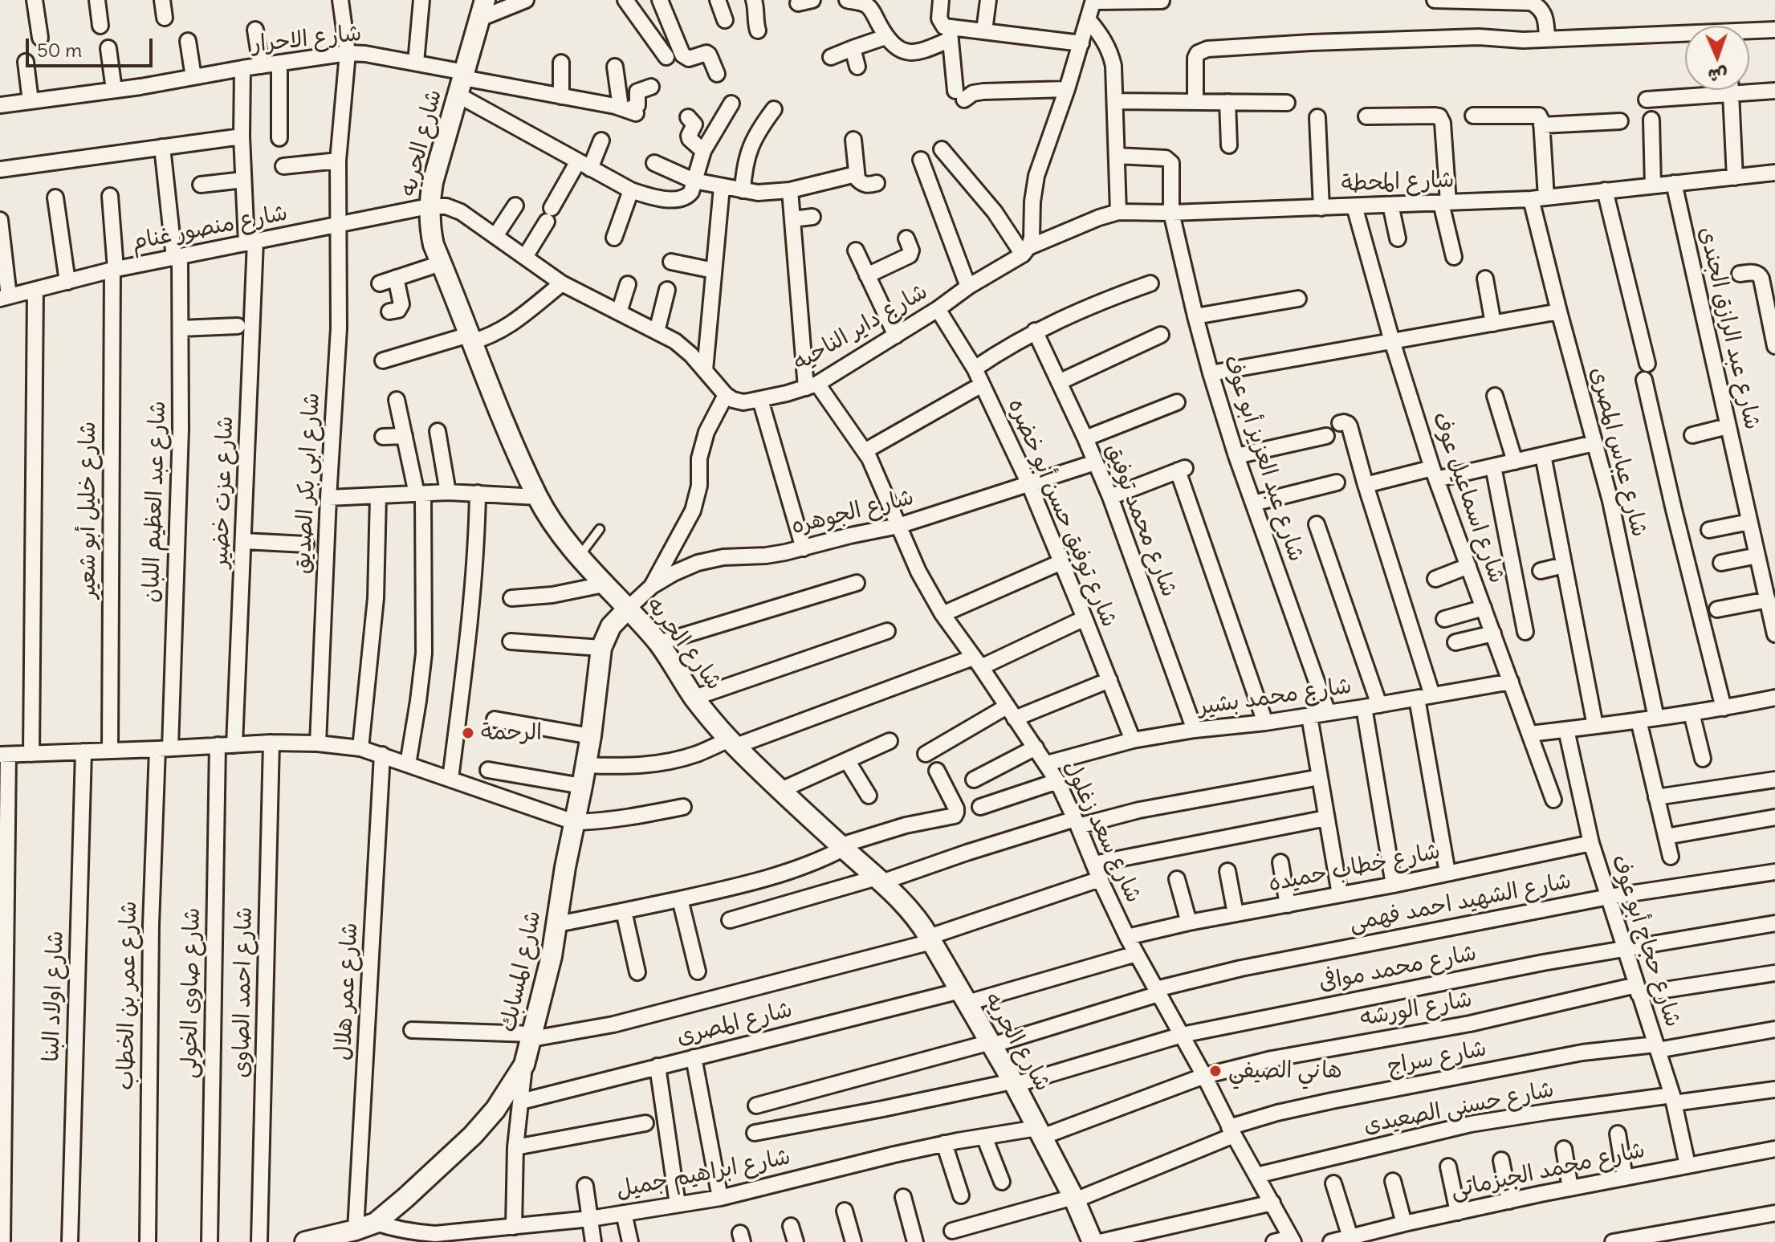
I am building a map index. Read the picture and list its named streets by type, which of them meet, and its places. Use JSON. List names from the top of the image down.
{
  "streets": {
    "street": [
      "شارع الاحرار",
      "شارع الحريه",
      "شارع المحطة",
      "شارع منصور غنام",
      "شارع داير الناحيه",
      "شارع عبد الرازق الجندى",
      "شارع عباس المصرى",
      "شارع عبد العزيز أبو عوف",
      "شارع ابى بكر الصديق",
      "شارع عزت خضير",
      "شارع اسماعيل عوف",
      "شارع عبد العظيم اللبان",
      "شارع خليل أبو شعير",
      "شارع الجوهره",
      "شارع توفيق حسن أبو خضره",
      "شارع محمد توفيق",
      "شارع محمد بشير",
      "شارع سعد زغلول",
      "شارع خطاب حميده",
      "شارع الشهيد احمد فهمى",
      "شارع حجاج أبو عوف",
      "شارع محمد موافى",
      "شارع المسابك",
      "شارع عمر هلال",
      "شارع احمد الصاوى",
      "شارع صاوى الخولى",
      "شارع عمر بن الخطاب",
      "شارع اولاد البنا",
      "شارع الورشه",
      "شارع المصرى",
      "شارع سراج",
      "شارع حسنى الصعيدى",
      "شارع محمد الجيزماتى",
      "شارع ابراهيم جميل"
    ]
  },
  "crossings": [
    ["شارع الاحرار", "شارع الحريه"],
    ["شارع الاحرار", "شارع ابى بكر الصديق"],
    ["شارع الاحرار", "شارع عزت خضير"],
    ["شارع الحريه", "شارع منصور غنام"],
    ["شارع الحريه", "شارع الجوهره"],
    ["شارع الحريه", "شارع الشهيد احمد فهمى"],
    ["شارع الحريه", "شارع محمد موافى"],
    ["شارع الحريه", "شارع المسابك"],
    ["شارع الحريه", "شارع الورشه"],
    ["شارع الحريه", "شارع المصرى"],
    ["شارع الحريه", "شارع سراج"],
    ["شارع الحريه", "شارع ابراهيم جميل"],
    ["شارع المحطة", "شارع داير الناحيه"],
    ["شارع المحطة", "شارع عبد الرازق الجندى"],
    ["شارع المحطة", "شارع عباس المصرى"],
    ["شارع المحطة", "شارع عبد العزيز أبو عوف"],
    ["شارع المحطة", "شارع اسماعيل عوف"],
    ["شارع منصور غنام", "شارع ابى بكر الصديق"],
    ["شارع منصور غنام", "شارع عزت خضير"],
    ["شارع منصور غنام", "شارع عبد العظيم اللبان"],
    ["شارع منصور غنام", "شارع خليل أبو شعير"],
    ["شارع داير الناحيه", "شارع توفيق حسن أبو خضره"],
    ["شارع داير الناحيه", "شارع سعد زغلول"],
    ["شارع عبد العزيز أبو عوف", "شارع محمد بشير"],
    ["شارع اسماعيل عوف", "شارع محمد بشير"],
    ["شارع عبد العظيم اللبان", "شارع عمر بن الخطاب"],
    ["شارع الجوهره", "شارع توفيق حسن أبو خضره"],
    ["شارع الجوهره", "شارع محمد توفيق"],
    ["شارع الجوهره", "شارع سعد زغلول"],
    ["شارع الجوهره", "شارع المسابك"],
    ["شارع توفيق حسن أبو خضره", "شارع محمد بشير"],
    ["شارع محمد توفيق", "شارع محمد بشير"],
    ["شارع محمد بشير", "شارع سعد زغلول"],
    ["شارع سعد زغلول", "شارع خطاب حميده"],
    ["شارع سعد زغلول", "شارع الشهيد احمد فهمى"],
    ["شارع سعد زغلول", "شارع محمد موافى"],
    ["شارع سعد زغلول", "شارع الورشه"],
    ["شارع سعد زغلول", "شارع المصرى"],
    ["شارع سعد زغلول", "شارع سراج"],
    ["شارع سعد زغلول", "شارع حسنى الصعيدى"],
    ["شارع خطاب حميده", "شارع حجاج أبو عوف"],
    ["شارع الشهيد احمد فهمى", "شارع حجاج أبو عوف"],
    ["شارع حجاج أبو عوف", "شارع محمد موافى"],
    ["شارع حجاج أبو عوف", "شارع الورشه"],
    ["شارع حجاج أبو عوف", "شارع سراج"],
    ["شارع حجاج أبو عوف", "شارع حسنى الصعيدى"],
    ["شارع حجاج أبو عوف", "شارع محمد الجيزماتى"],
    ["شارع المسابك", "شارع عمر هلال"],
    ["شارع المسابك", "شارع ابراهيم جميل"],
    ["شارع الورشه", "شارع ابراهيم جميل"]
  ],
  "places": ["الرحمة", "هاني الصيفي"],
  "scale_bar": "50 m",
  "north": "bottom"
}
